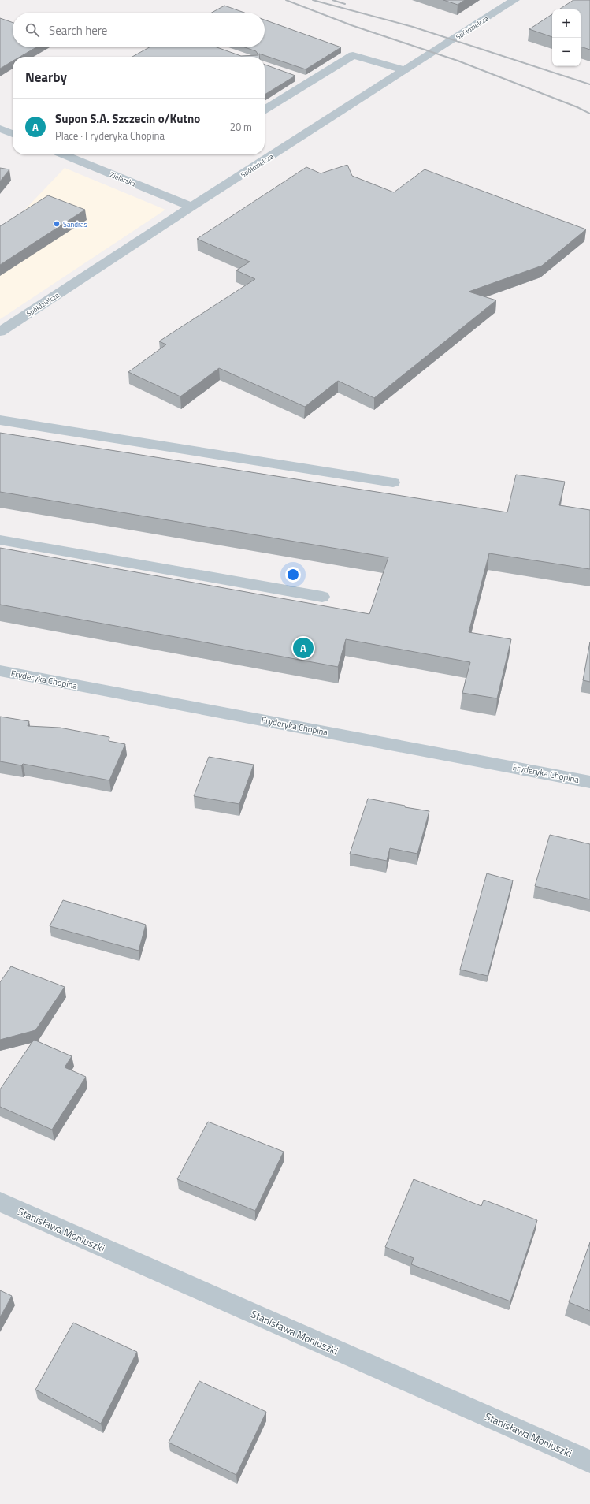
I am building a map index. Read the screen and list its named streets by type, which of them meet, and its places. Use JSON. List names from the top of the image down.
{
  "streets": {
    "street": [
      "Spółdzielcza",
      "Zielarska",
      "Fryderyka Chopina",
      "Stanisława Moniuszki"
    ]
  },
  "crossings": [
    ["Spółdzielcza", "Zielarska"]
  ],
  "places": ["Sandras"],
  "page": {
    "map_buttons": ["+", "−"],
    "search": "Search here",
    "heading": "Nearby",
    "list": [
      {
        "mark": "A",
        "name": "Supon S.A. Szczecin o/Kutno",
        "note": "Place · Fryderyka Chopina",
        "value": "20 m"
      }
    ],
    "pins": "A"
  }
}
